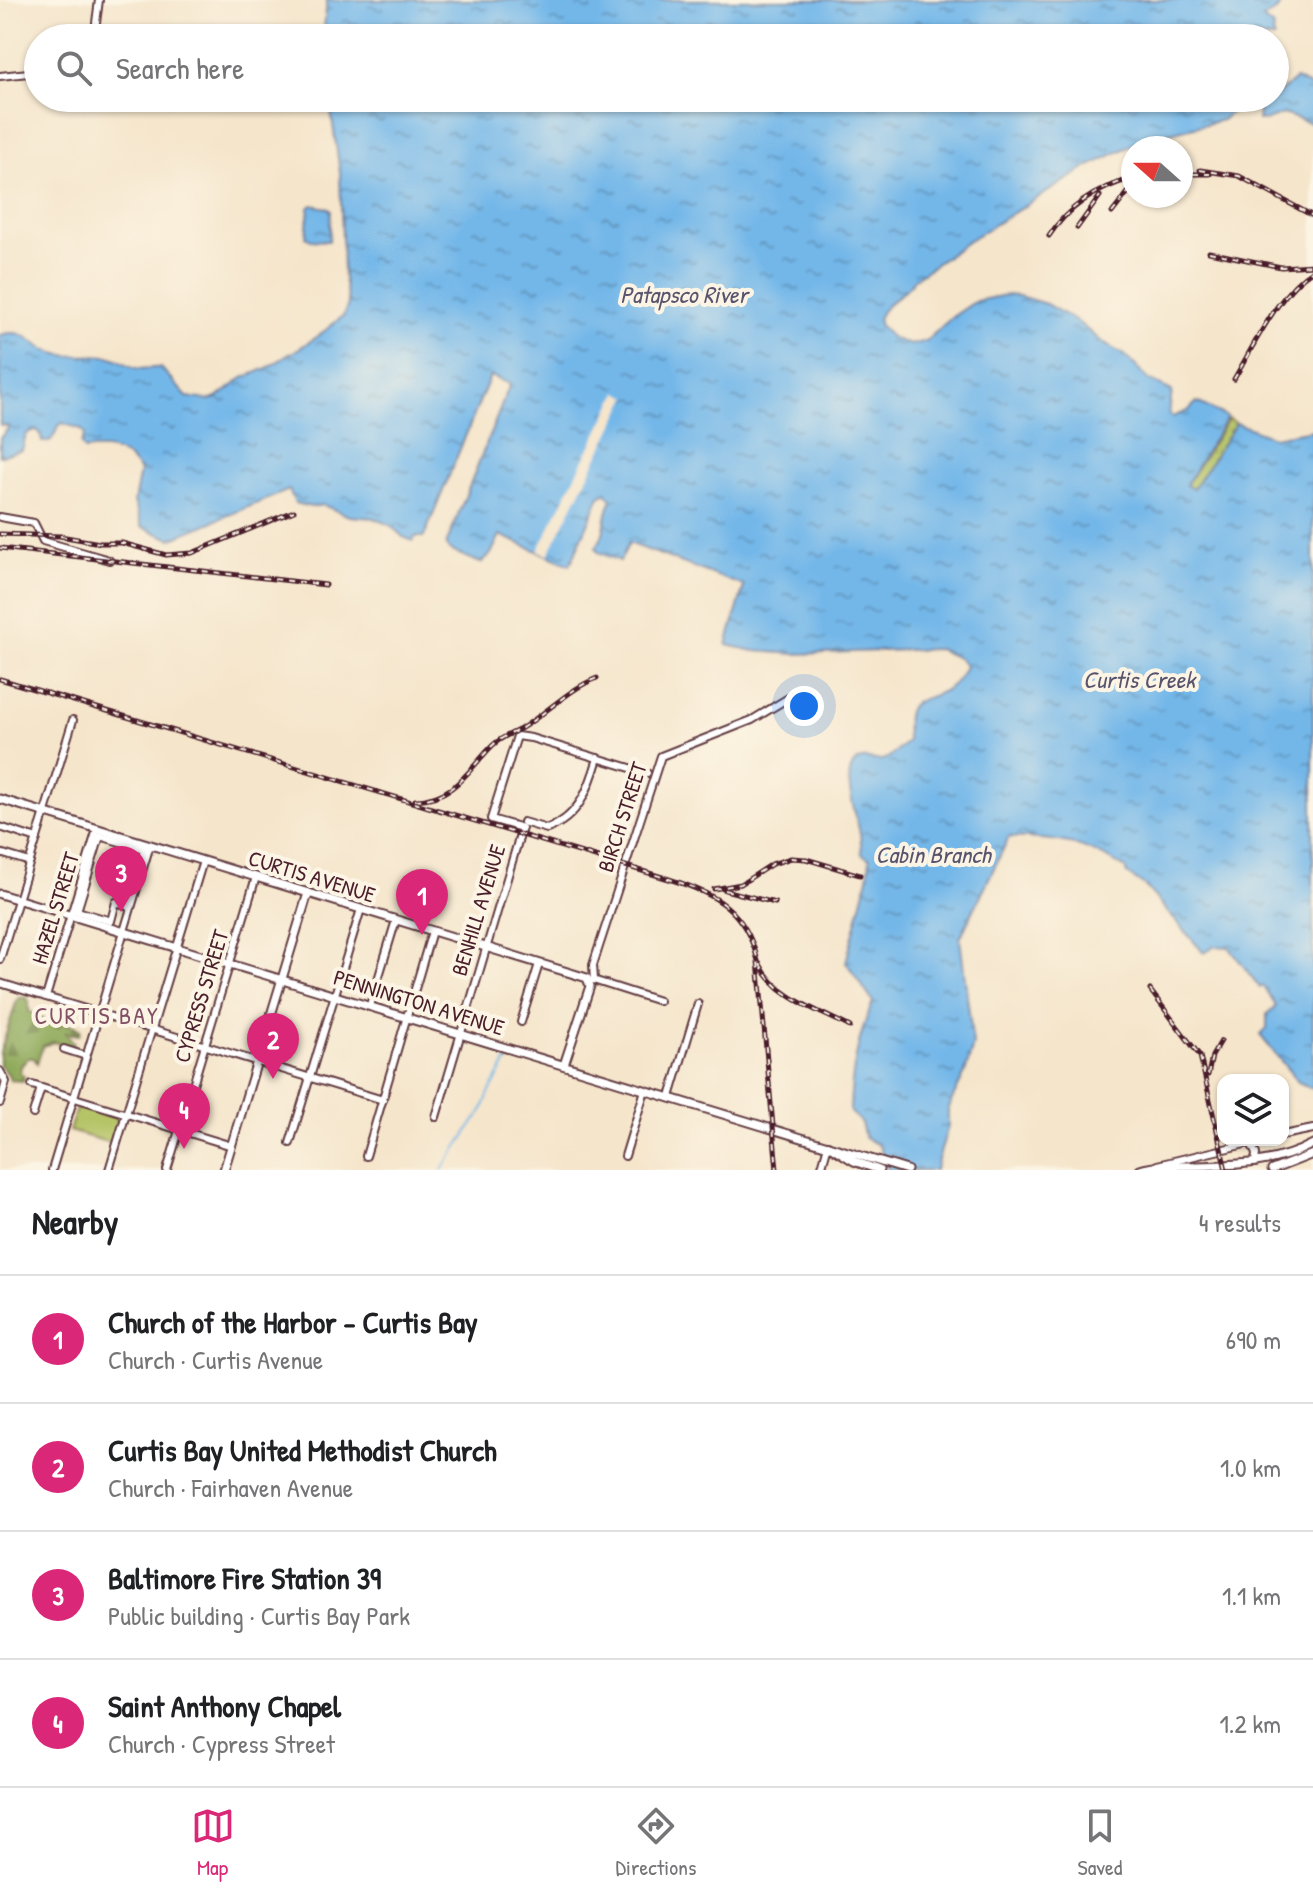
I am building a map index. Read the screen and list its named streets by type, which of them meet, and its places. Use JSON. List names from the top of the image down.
{
  "streets": {
    "main road": ["BIRCH STREET", "CURTIS AVENUE", "PENNINGTON AVENUE"],
    "street": ["HAZEL STREET", "BENHILL AVENUE", "CYPRESS STREET"]
  },
  "crossings": [
    ["BIRCH STREET", "CURTIS AVENUE"],
    ["BIRCH STREET", "PENNINGTON AVENUE"],
    ["CURTIS AVENUE", "HAZEL STREET"],
    ["CURTIS AVENUE", "BENHILL AVENUE"],
    ["CURTIS AVENUE", "CYPRESS STREET"],
    ["HAZEL STREET", "PENNINGTON AVENUE"],
    ["BENHILL AVENUE", "PENNINGTON AVENUE"],
    ["CYPRESS STREET", "PENNINGTON AVENUE"]
  ],
  "districts": ["CURTIS BAY"],
  "water": ["Patapsco River", "Curtis Creek", "Cabin Branch"],
  "north": "left",
  "page": {
    "search": "Search here",
    "pins": [
      "3",
      "1",
      "2",
      "4"
    ],
    "heading": ["Nearby", "4 results"],
    "list": [
      {
        "mark": "1",
        "name": "Church of the Harbor - Curtis Bay",
        "note": "Church · Curtis Avenue",
        "value": "690 m"
      },
      {
        "mark": "2",
        "name": "Curtis Bay United Methodist Church",
        "note": "Church · Fairhaven Avenue",
        "value": "1.0 km"
      },
      {
        "mark": "3",
        "name": "Baltimore Fire Station 39",
        "note": "Public building · Curtis Bay Park",
        "value": "1.1 km"
      },
      {
        "mark": "4",
        "name": "Saint Anthony Chapel",
        "note": "Church · Cypress Street",
        "value": "1.2 km"
      }
    ],
    "nav": ["Map", "Directions", "Saved"]
  }
}
